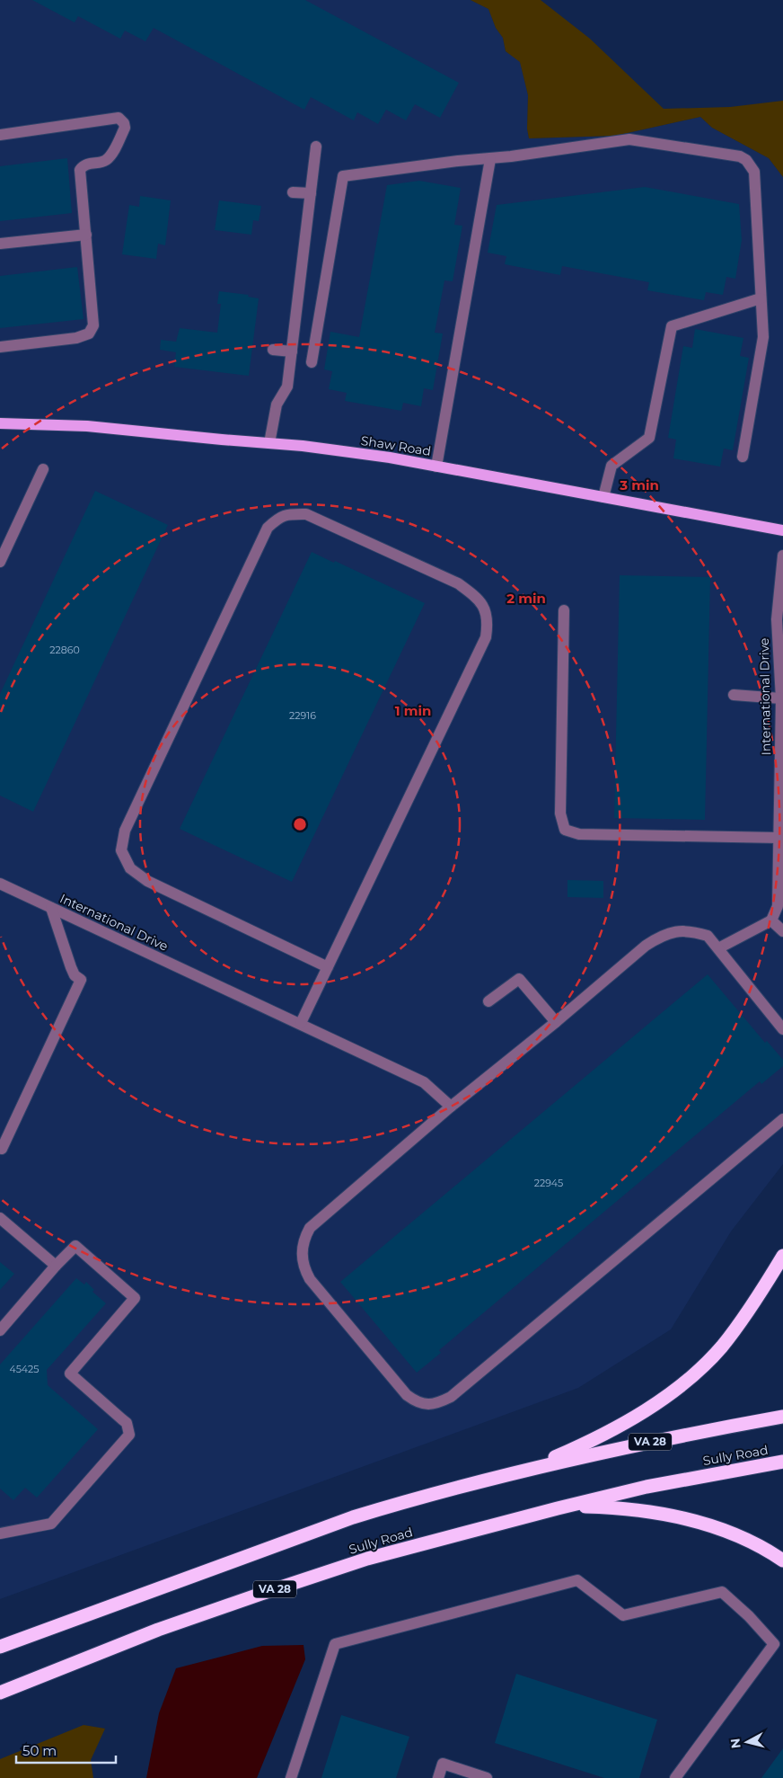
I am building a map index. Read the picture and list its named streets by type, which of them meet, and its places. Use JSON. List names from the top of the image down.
{
  "streets": {
    "highway": ["VA 28", "Sully Road"],
    "main road": ["Shaw Road"],
    "street": ["International Drive"]
  },
  "house_numbers": [
    "22860",
    "22916",
    "22945",
    "45425"
  ],
  "scale_bar": "50 m",
  "north": "left",
  "rings": ["3 min", "2 min", "1 min"]
}
